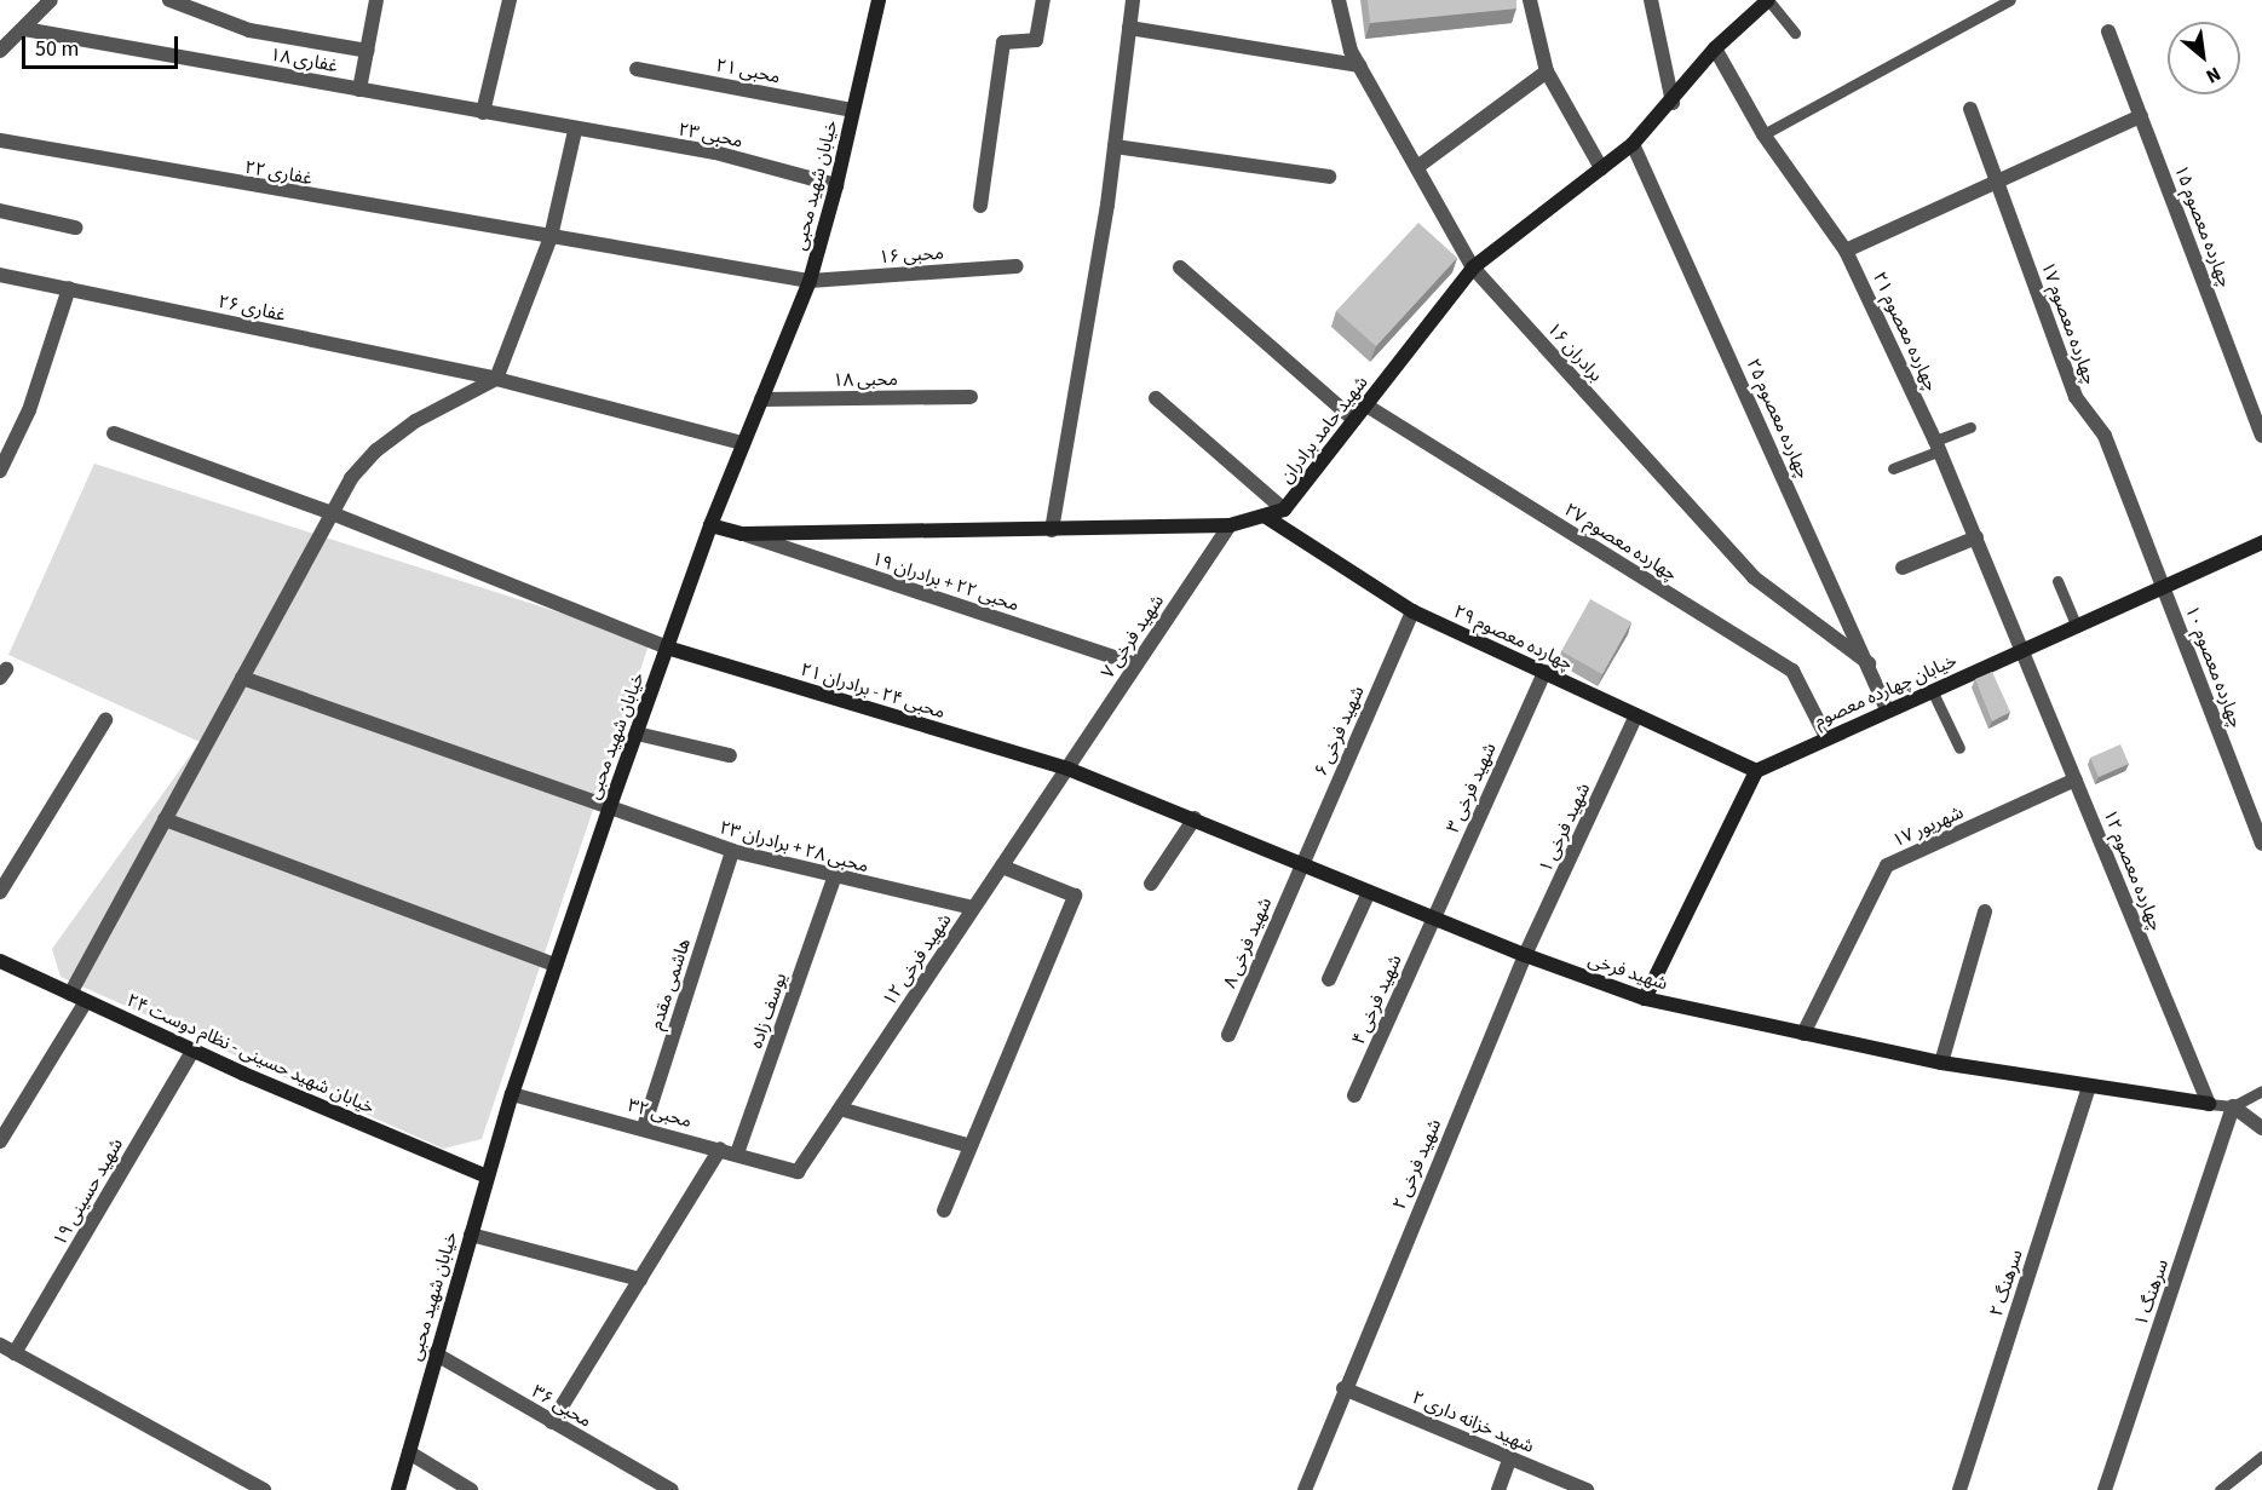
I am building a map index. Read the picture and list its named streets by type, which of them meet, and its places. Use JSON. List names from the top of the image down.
{
  "streets": {
    "street": [
      "غفاری ۱۸",
      "محبی ۲۱",
      "محبی ۲۳",
      "غفاری ۲۲",
      "خیابان شهید محبی",
      "چهارده معصوم ۱۵",
      "محبی ۱۶",
      "غفاری ۲۶",
      "چهارده معصوم ۱۷",
      "چهارده معصوم ۲۱",
      "برادران ۱۶",
      "محبی ۱۸",
      "چهارده معصوم ۲۵",
      "شهید حامد برادران",
      "چهارده معصوم ۲۷",
      "محبی ۲۲ + برادران ۱۹",
      "شهید فرخی ۷",
      "چهارده معصوم ۲۹",
      "چهارده معصوم ۱۰",
      "محبی ۲۴ - برادران ۲۱",
      "خیابان چهارده معصوم",
      "شهید فرخی ۶",
      "شهید فرخی ۳",
      "۱۷ شهریور",
      "شهید فرخی ۱",
      "محبی ۲۸ + برادران ۲۳",
      "چهارده معصوم ۱۲",
      "شهید فرخی ۸",
      "شهید فرخی ۱۲",
      "شهید فرخی",
      "هاشمی مقدم",
      "شهید فرخی ۴",
      "یوسف زاده",
      "خیابان شهید حسینی - نظام دوست ۲۴",
      "محبی ۳۲",
      "شهید فرخی ۲",
      "شهید حسینی ۱۹",
      "سرهنگ ۲",
      "سرهنگ ۱",
      "محبی ۳۶",
      "شهید خزانه داری ۲"
    ]
  },
  "crossings": [
    ["غفاری ۱۸", "محبی ۲۳"],
    ["محبی ۲۱", "خیابان شهید محبی"],
    ["محبی ۲۳", "خیابان شهید محبی"],
    ["غفاری ۲۲", "خیابان شهید محبی"],
    ["غفاری ۲۲", "محبی ۱۶"],
    ["خیابان شهید محبی", "محبی ۱۶"],
    ["خیابان شهید محبی", "غفاری ۲۶"],
    ["خیابان شهید محبی", "محبی ۱۸"],
    ["خیابان شهید محبی", "شهید حامد برادران"],
    ["خیابان شهید محبی", "محبی ۲۴ - برادران ۲۱"],
    ["خیابان شهید محبی", "محبی ۲۸ + برادران ۲۳"],
    ["خیابان شهید محبی", "خیابان شهید حسینی - نظام دوست ۲۴"],
    ["خیابان شهید محبی", "محبی ۳۲"],
    ["خیابان شهید محبی", "محبی ۳۶"],
    ["چهارده معصوم ۱۷", "چهارده معصوم ۱۰"],
    ["چهارده معصوم ۱۷", "خیابان چهارده معصوم"],
    ["چهارده معصوم ۲۱", "شهید حامد برادران"],
    ["چهارده معصوم ۲۱", "خیابان چهارده معصوم"],
    ["چهارده معصوم ۲۱", "چهارده معصوم ۱۲"],
    ["برادران ۱۶", "چهارده معصوم ۲۵"],
    ["برادران ۱۶", "شهید حامد برادران"],
    ["چهارده معصوم ۲۵", "شهید حامد برادران"],
    ["چهارده معصوم ۲۵", "خیابان چهارده معصوم"],
    ["شهید حامد برادران", "چهارده معصوم ۲۷"],
    ["شهید حامد برادران", "محبی ۲۲ + برادران ۱۹"],
    ["شهید حامد برادران", "شهید فرخی ۷"],
    ["شهید حامد برادران", "چهارده معصوم ۲۹"],
    ["چهارده معصوم ۲۷", "خیابان چهارده معصوم"],
    ["محبی ۲۲ + برادران ۱۹", "شهید فرخی ۷"],
    ["شهید فرخی ۷", "محبی ۲۴ - برادران ۲۱"],
    ["شهید فرخی ۷", "شهید فرخی ۱۲"],
    ["شهید فرخی ۷", "شهید فرخی"],
    ["چهارده معصوم ۲۹", "خیابان چهارده معصوم"],
    ["چهارده معصوم ۲۹", "شهید فرخی ۶"],
    ["چهارده معصوم ۲۹", "شهید فرخی ۳"],
    ["چهارده معصوم ۲۹", "شهید فرخی ۱"],
    ["چهارده معصوم ۱۰", "خیابان چهارده معصوم"],
    ["محبی ۲۴ - برادران ۲۱", "شهید فرخی ۱۲"],
    ["محبی ۲۴ - برادران ۲۱", "شهید فرخی"],
    ["خیابان چهارده معصوم", "چهارده معصوم ۱۲"],
    ["شهید فرخی ۶", "شهید فرخی ۸"],
    ["شهید فرخی ۶", "شهید فرخی"],
    ["شهید فرخی ۳", "شهید فرخی"],
    ["شهید فرخی ۳", "شهید فرخی ۴"],
    ["۱۷ شهریور", "چهارده معصوم ۱۲"],
    ["۱۷ شهریور", "شهید فرخی"],
    ["شهید فرخی ۱", "شهید فرخی"],
    ["شهید فرخی ۱", "شهید فرخی ۲"],
    ["محبی ۲۸ + برادران ۲۳", "شهید فرخی ۱۲"],
    ["محبی ۲۸ + برادران ۲۳", "هاشمی مقدم"],
    ["محبی ۲۸ + برادران ۲۳", "یوسف زاده"],
    ["چهارده معصوم ۱۲", "شهید فرخی"],
    ["شهید فرخی ۸", "شهید فرخی"],
    ["شهید فرخی ۱۲", "شهید فرخی"],
    ["شهید فرخی ۱۲", "محبی ۳۲"],
    ["شهید فرخی", "شهید فرخی ۴"],
    ["شهید فرخی", "شهید فرخی ۲"],
    ["شهید فرخی", "سرهنگ ۲"],
    ["هاشمی مقدم", "محبی ۳۲"],
    ["یوسف زاده", "محبی ۳۲"],
    ["خیابان شهید حسینی - نظام دوست ۲۴", "شهید حسینی ۱۹"],
    ["شهید فرخی ۲", "شهید خزانه داری ۲"]
  ],
  "scale_bar": "50 m",
  "north": "bottom right"
}
